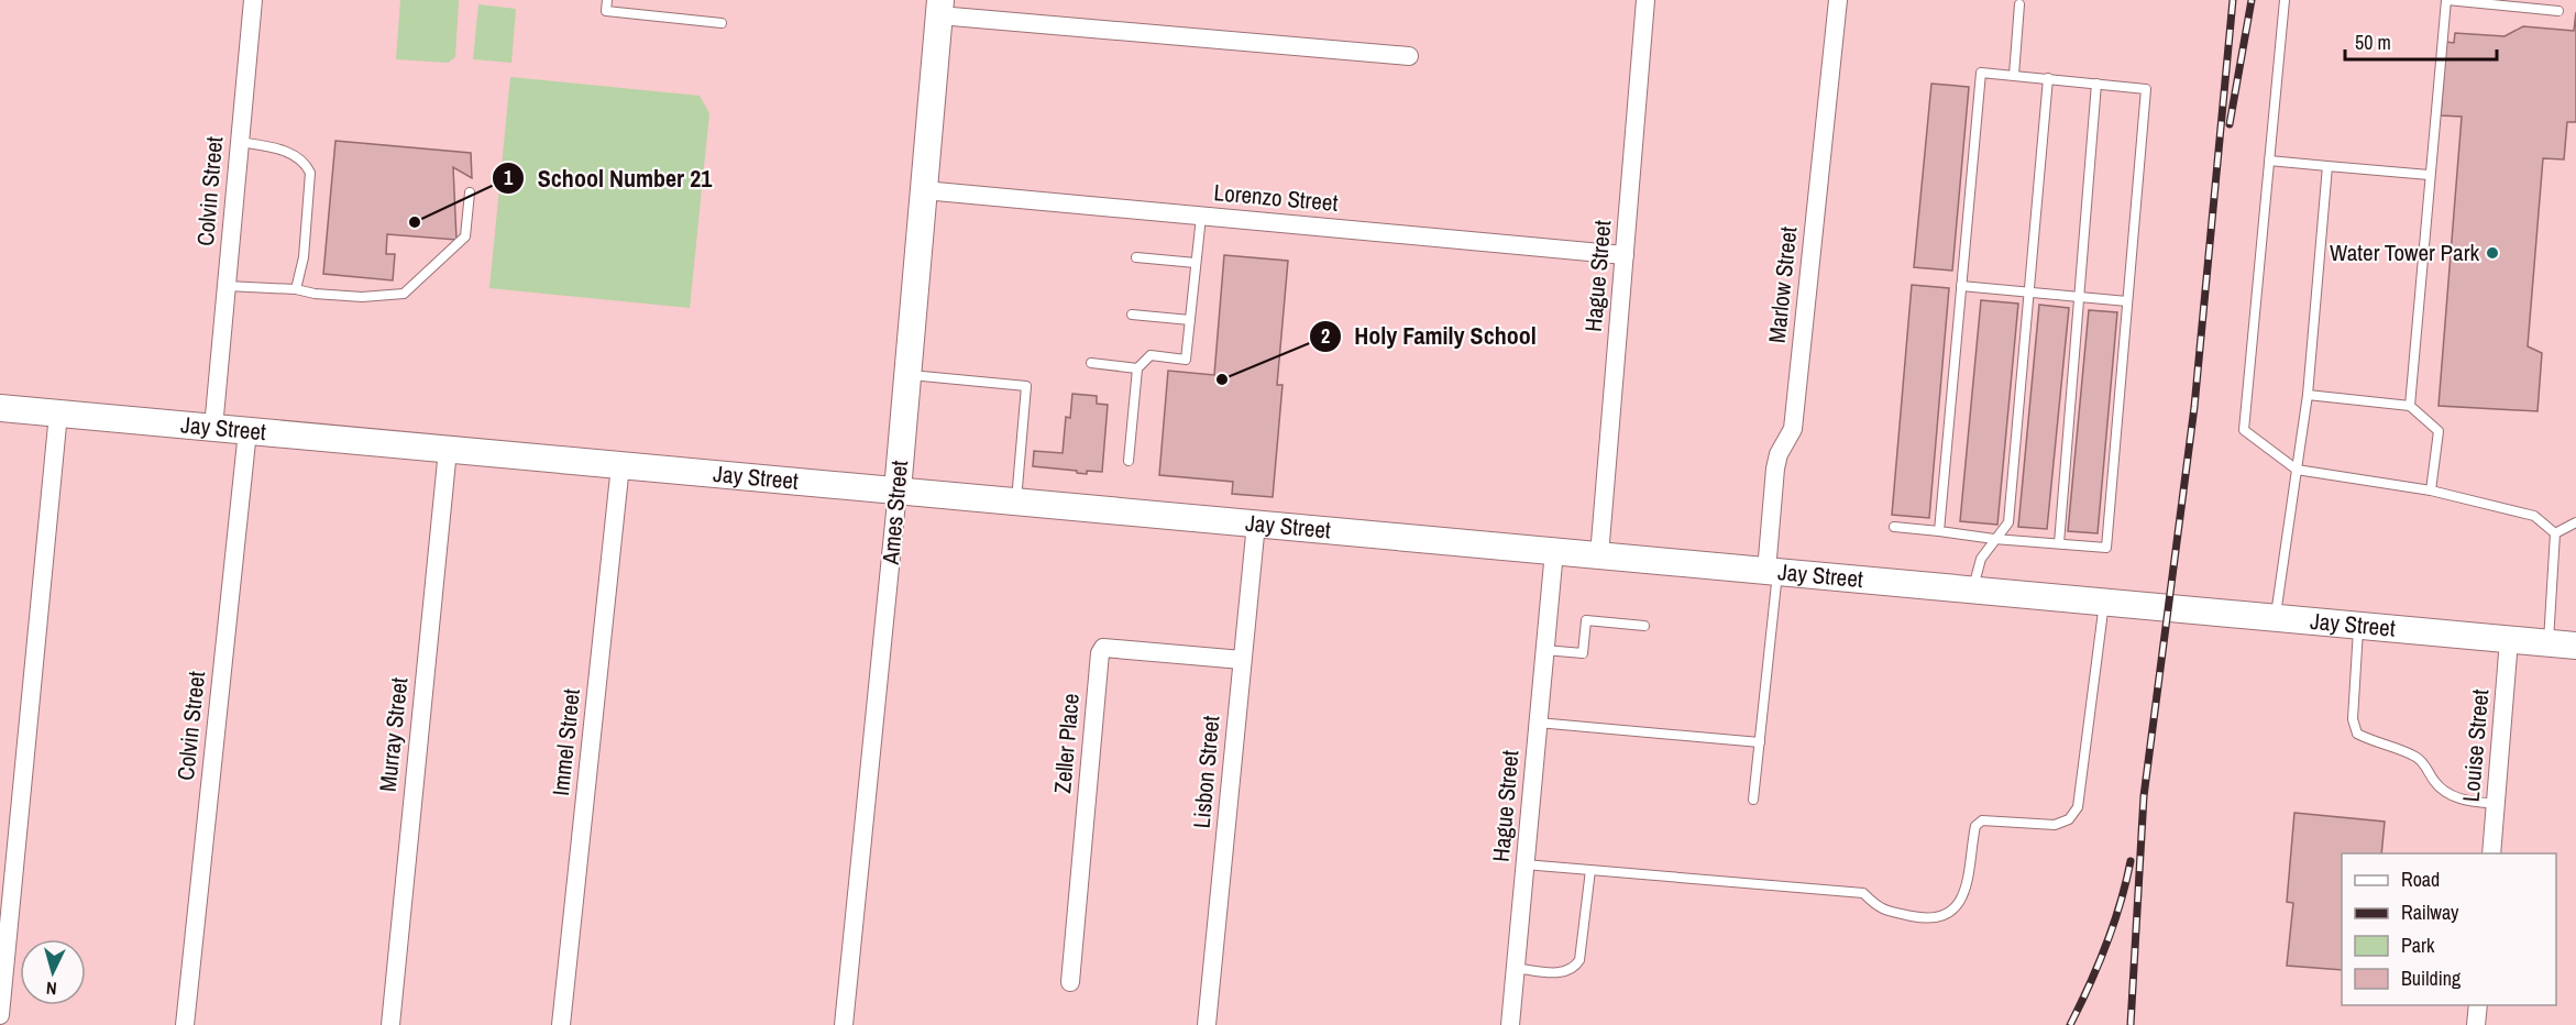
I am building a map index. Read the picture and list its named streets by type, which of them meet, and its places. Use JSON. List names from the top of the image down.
{
  "streets": {
    "street": [
      "Colvin Street",
      "Lorenzo Street",
      "Hague Street",
      "Marlow Street",
      "Jay Street",
      "Ames Street",
      "Murray Street",
      "Immel Street",
      "Zeller Place",
      "Louise Street",
      "Lisbon Street"
    ]
  },
  "crossings": [
    ["Colvin Street", "Jay Street"],
    ["Lorenzo Street", "Hague Street"],
    ["Lorenzo Street", "Ames Street"],
    ["Hague Street", "Jay Street"],
    ["Marlow Street", "Jay Street"],
    ["Jay Street", "Ames Street"],
    ["Jay Street", "Murray Street"],
    ["Jay Street", "Immel Street"],
    ["Jay Street", "Louise Street"],
    ["Jay Street", "Lisbon Street"],
    ["Zeller Place", "Lisbon Street"]
  ],
  "places": ["School Number 21", "Water Tower Park", "Holy Family School"],
  "legend": [
    "Road",
    "Railway",
    "Park",
    "Building"
  ],
  "scale_bar": "50 m",
  "north": "bottom"
}
